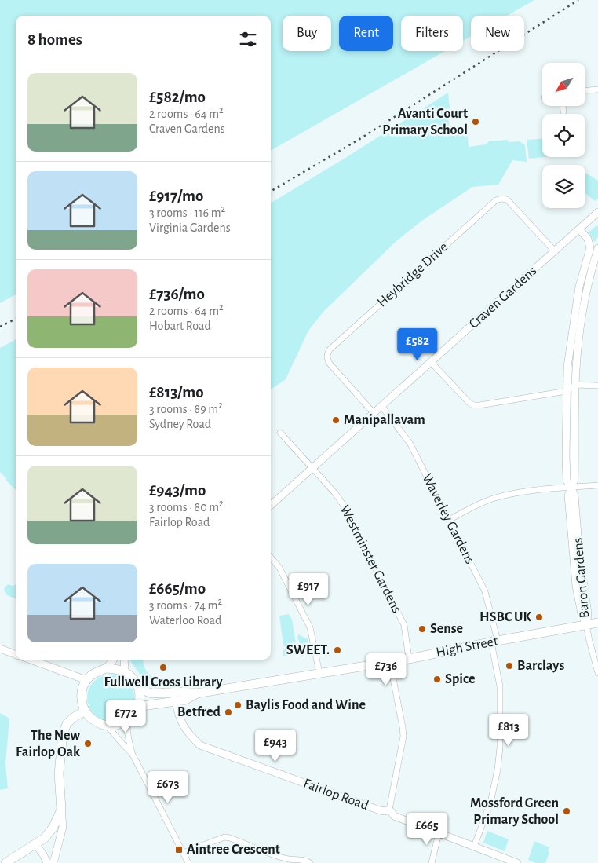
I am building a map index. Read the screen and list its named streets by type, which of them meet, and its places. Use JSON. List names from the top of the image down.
{
  "streets": {
    "main road": ["High Street"],
    "street": [
      "Heybridge Drive",
      "Craven Gardens",
      "Waverley Gardens",
      "Westminster Gardens",
      "Baron Gardens",
      "Fairlop Road"
    ]
  },
  "crossings": [
    ["Heybridge Drive", "Craven Gardens"],
    ["Craven Gardens", "Waverley Gardens"],
    ["Craven Gardens", "Westminster Gardens"],
    ["Waverley Gardens", "High Street"],
    ["Waverley Gardens", "Fairlop Road"],
    ["Westminster Gardens", "High Street"],
    ["Baron Gardens", "High Street"],
    ["High Street", "Fairlop Road"]
  ],
  "places": {
    "other": [
      "Avanti Court Primary School",
      "Manipallavam",
      "HSBC UK",
      "Sense",
      "SWEET.",
      "Barclays",
      "Fullwell Cross Library",
      "Spice",
      "Baylis Food and Wine",
      "Betfred",
      "The New Fairlop Oak",
      "Mossford Green Primary School"
    ],
    "transit": ["Aintree Crescent"]
  },
  "north": "bottom left",
  "page": {
    "chip": [
      "Buy",
      "Rent",
      "Filters",
      "New"
    ],
    "heading": "8 homes",
    "list": [
      {
        "name": "£582/mo",
        "note": "2 rooms · 64 m² · Craven Gardens"
      },
      {
        "name": "£917/mo",
        "note": "3 rooms · 116 m² · Virginia Gardens"
      },
      {
        "name": "£736/mo",
        "note": "2 rooms · 64 m² · Hobart Road"
      },
      {
        "name": "£813/mo",
        "note": "3 rooms · 89 m² · Sydney Road"
      },
      {
        "name": "£943/mo",
        "note": "3 rooms · 80 m² · Fairlop Road"
      },
      {
        "name": "£665/mo",
        "note": "3 rooms · 74 m² · Waterloo Road"
      }
    ],
    "price": [
      "£582",
      "£917",
      "£736",
      "£772",
      "£813",
      "£943",
      "£673",
      "£665"
    ]
  }
}
